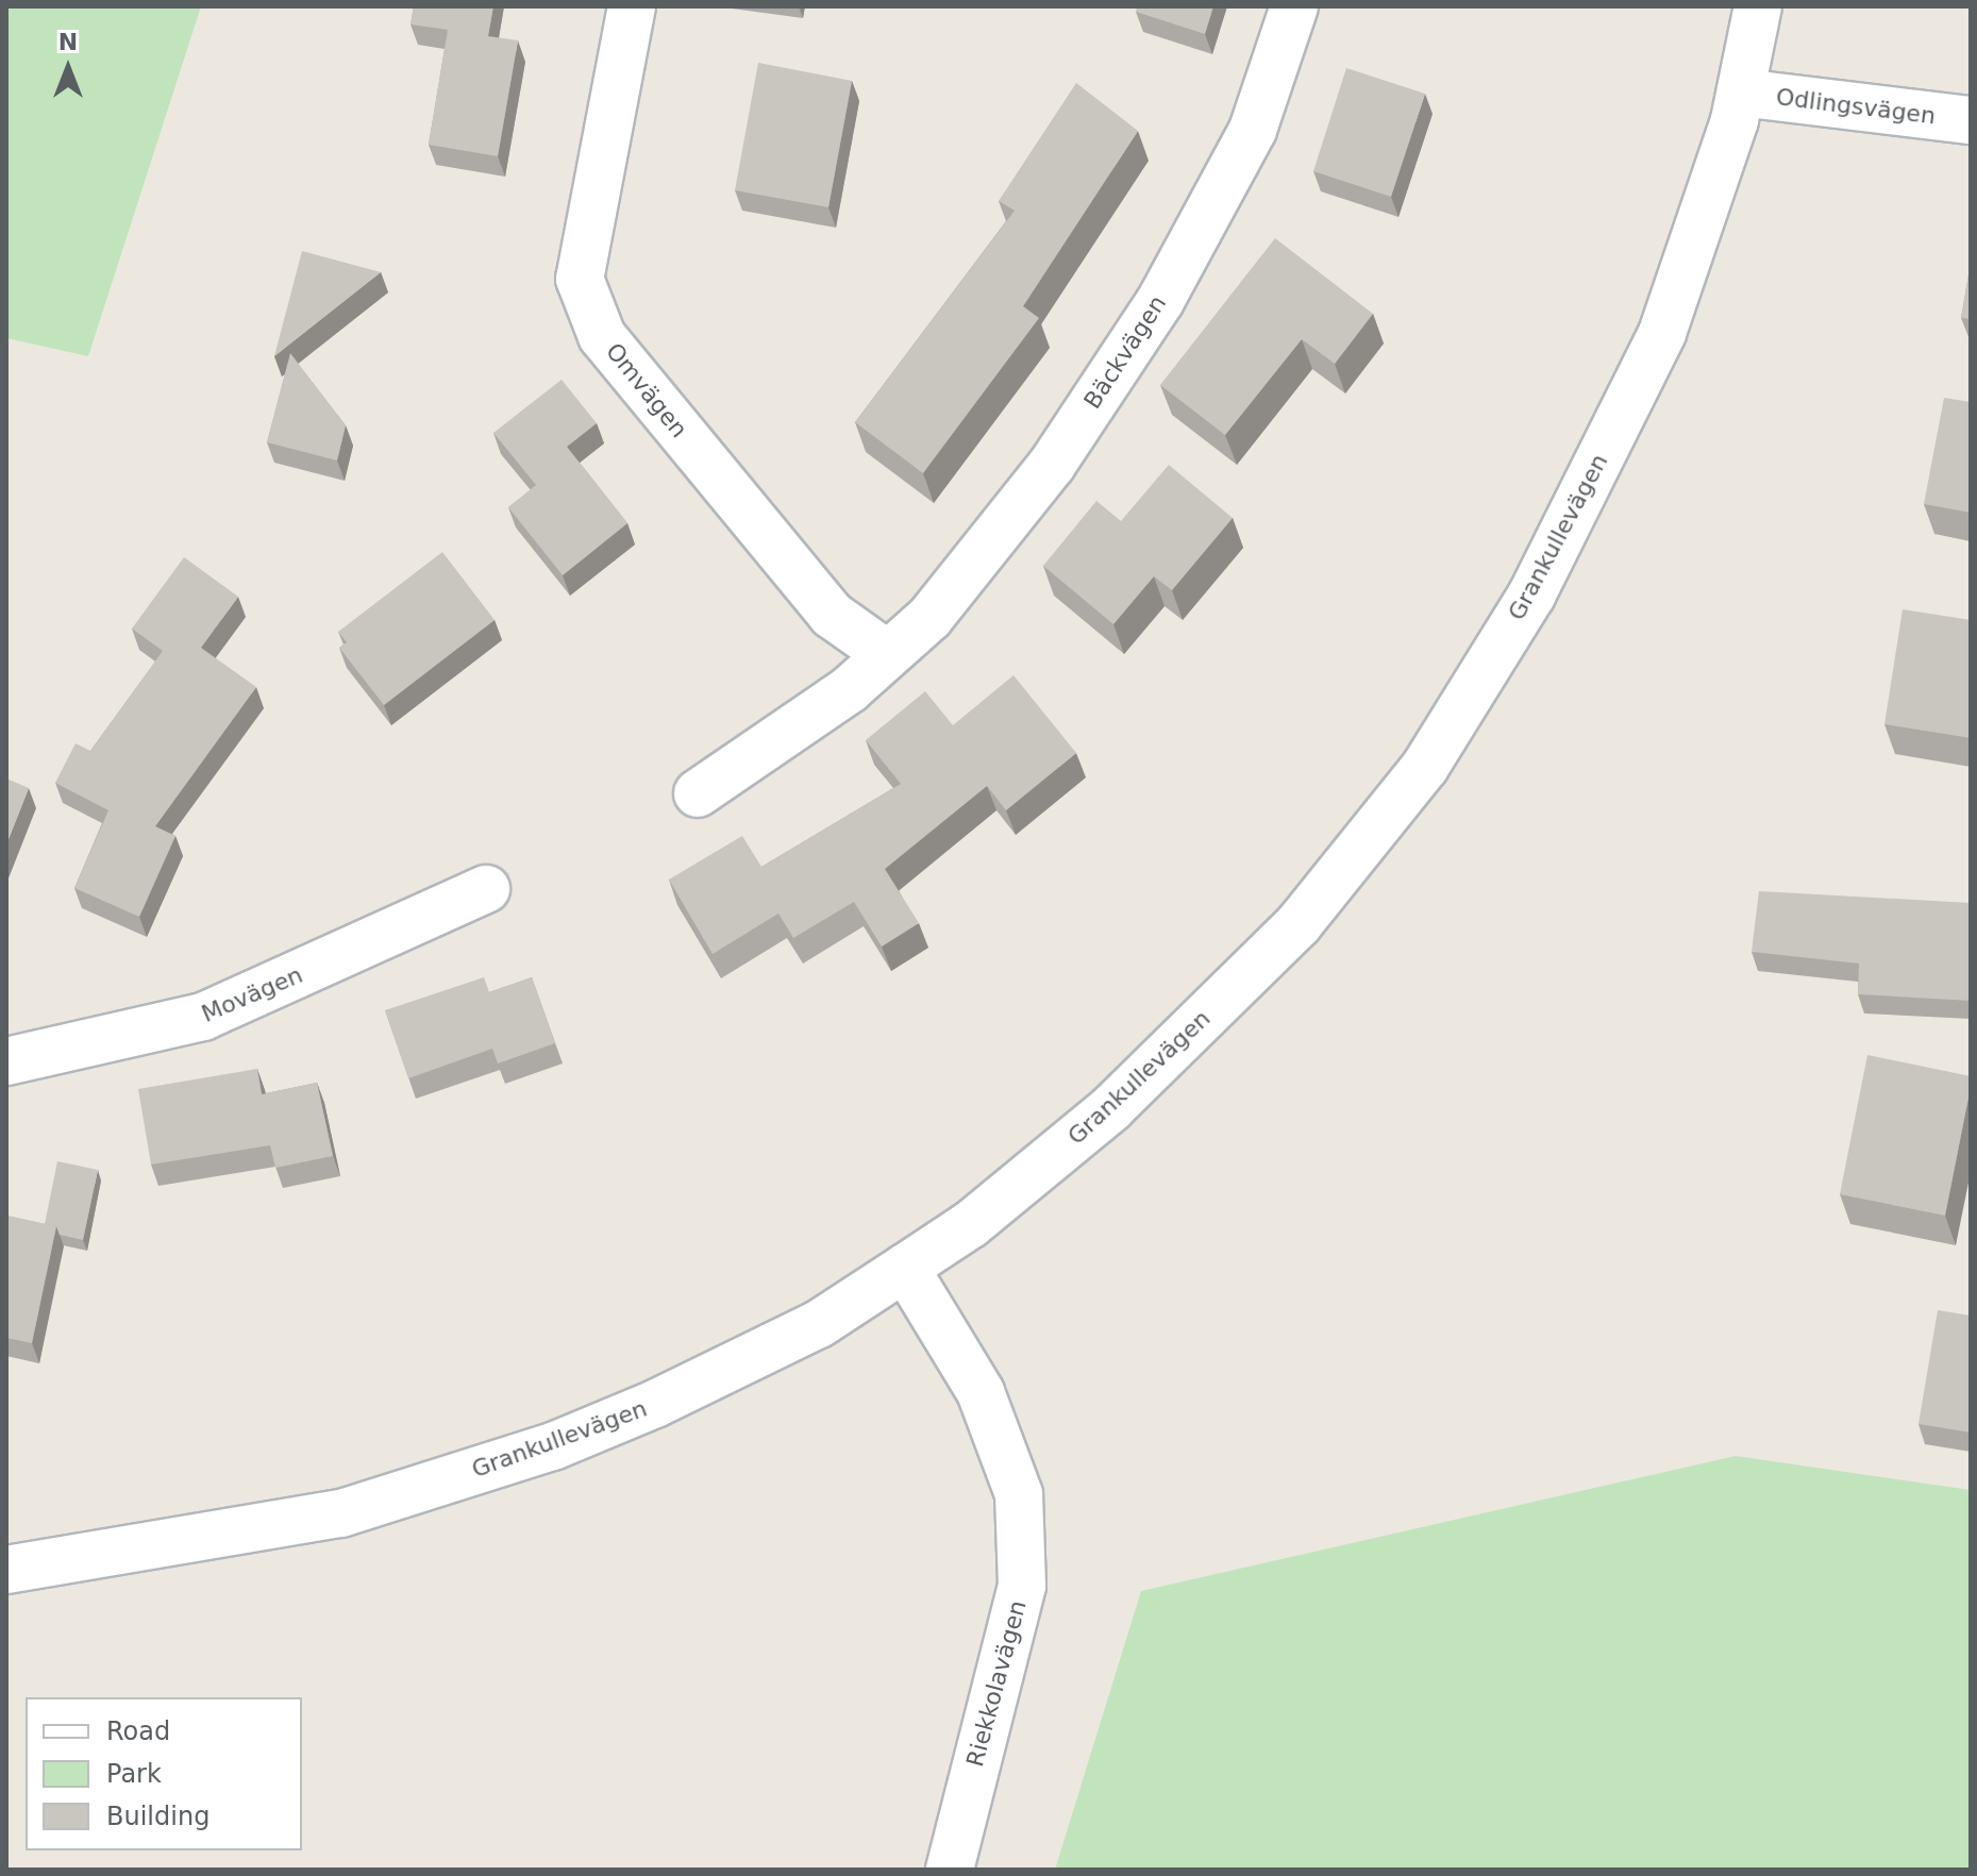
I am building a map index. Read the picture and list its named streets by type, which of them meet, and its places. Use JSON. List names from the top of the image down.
{
  "streets": {
    "street": [
      "Odlingsvägen",
      "Bäckvägen",
      "Omvägen",
      "Grankullevägen",
      "Movägen",
      "Riekkolavägen"
    ]
  },
  "crossings": [
    ["Odlingsvägen", "Grankullevägen"],
    ["Bäckvägen", "Omvägen"],
    ["Grankullevägen", "Riekkolavägen"]
  ],
  "legend": ["Road", "Park", "Building"],
  "north": "top"
}
